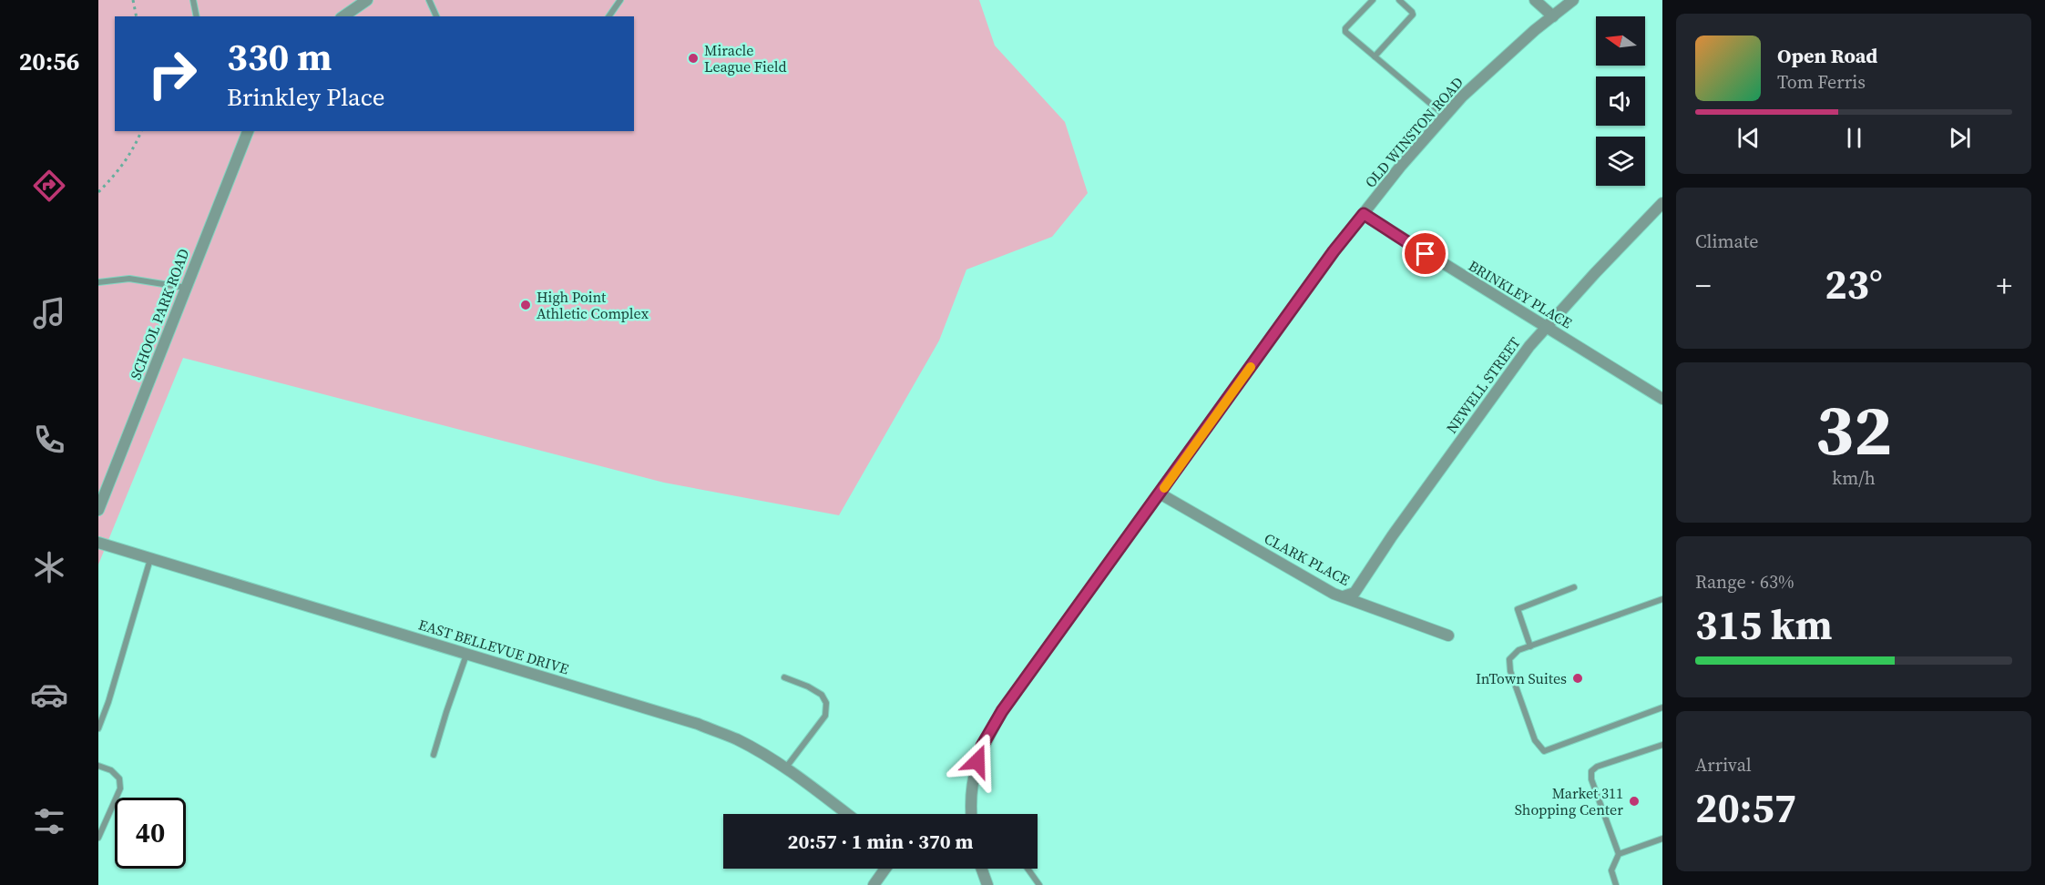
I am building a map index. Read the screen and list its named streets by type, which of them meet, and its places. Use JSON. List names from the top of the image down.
{
  "streets": {
    "street": [
      "OLD WINSTON ROAD",
      "BRINKLEY PLACE",
      "SCHOOL PARK ROAD",
      "NEWELL STREET",
      "CLARK PLACE",
      "EAST BELLEVUE DRIVE"
    ]
  },
  "crossings": [
    ["OLD WINSTON ROAD", "BRINKLEY PLACE"],
    ["OLD WINSTON ROAD", "CLARK PLACE"],
    ["BRINKLEY PLACE", "NEWELL STREET"],
    ["NEWELL STREET", "CLARK PLACE"]
  ],
  "places": [
    "Miracle League Field",
    "High Point Athletic Complex",
    "InTown Suites",
    "Market 311 Shopping Center"
  ],
  "north": "left",
  "page": {
    "tabs": "20:56",
    "turn": ["330 m", "Brinkley Place"],
    "song": ["Open Road", "Tom Ferris"],
    "tile": [
      "Climate",
      ["32", "km/h"],
      ["Range · 63%", "315 km"],
      ["Arrival", "20:57"]
    ],
    "heat": ["−", "23°", "+"],
    "limit": "40",
    "trip": "20:57 · 1 min · 370 m"
  }
}
